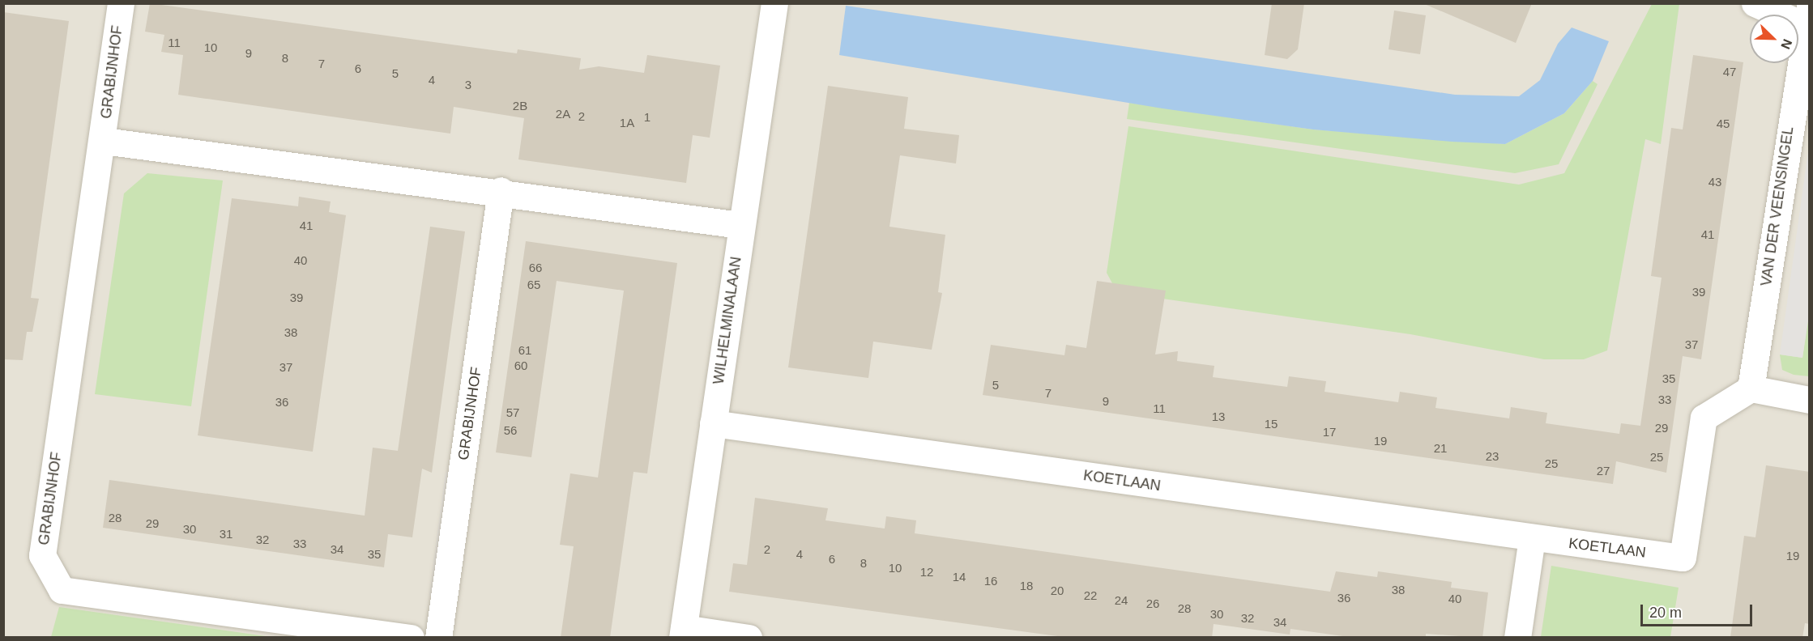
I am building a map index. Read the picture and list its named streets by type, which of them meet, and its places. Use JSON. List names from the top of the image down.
{
  "streets": {
    "street": [
      "GRABIJNHOF",
      "VAN DER VEENSINGEL",
      "WILHELMINALAAN",
      "KOETLAAN"
    ]
  },
  "crossings": [
    ["VAN DER VEENSINGEL", "KOETLAAN"],
    ["WILHELMINALAAN", "KOETLAAN"]
  ],
  "house_numbers": [
    "11",
    "10",
    "9",
    "8",
    "7",
    "6",
    "47",
    "5",
    "4",
    "3",
    "2B",
    "2A",
    "2",
    "1",
    "1A",
    "45",
    "43",
    "41",
    "41",
    "40",
    "66",
    "65",
    "39",
    "39",
    "38",
    "37",
    "61",
    "60",
    "37",
    "35",
    "5",
    "7",
    "33",
    "9",
    "36",
    "11",
    "57",
    "13",
    "15",
    "29",
    "56",
    "17",
    "19",
    "21",
    "23",
    "25",
    "25",
    "27",
    "28",
    "29",
    "30",
    "31",
    "32",
    "33",
    "34",
    "2",
    "35",
    "4",
    "19",
    "6",
    "8",
    "10",
    "12",
    "14",
    "16",
    "18",
    "38",
    "20",
    "22",
    "36",
    "40",
    "24",
    "26",
    "28",
    "30",
    "32",
    "34"
  ],
  "scale_bar": "20 m",
  "north": "bottom right"
}
